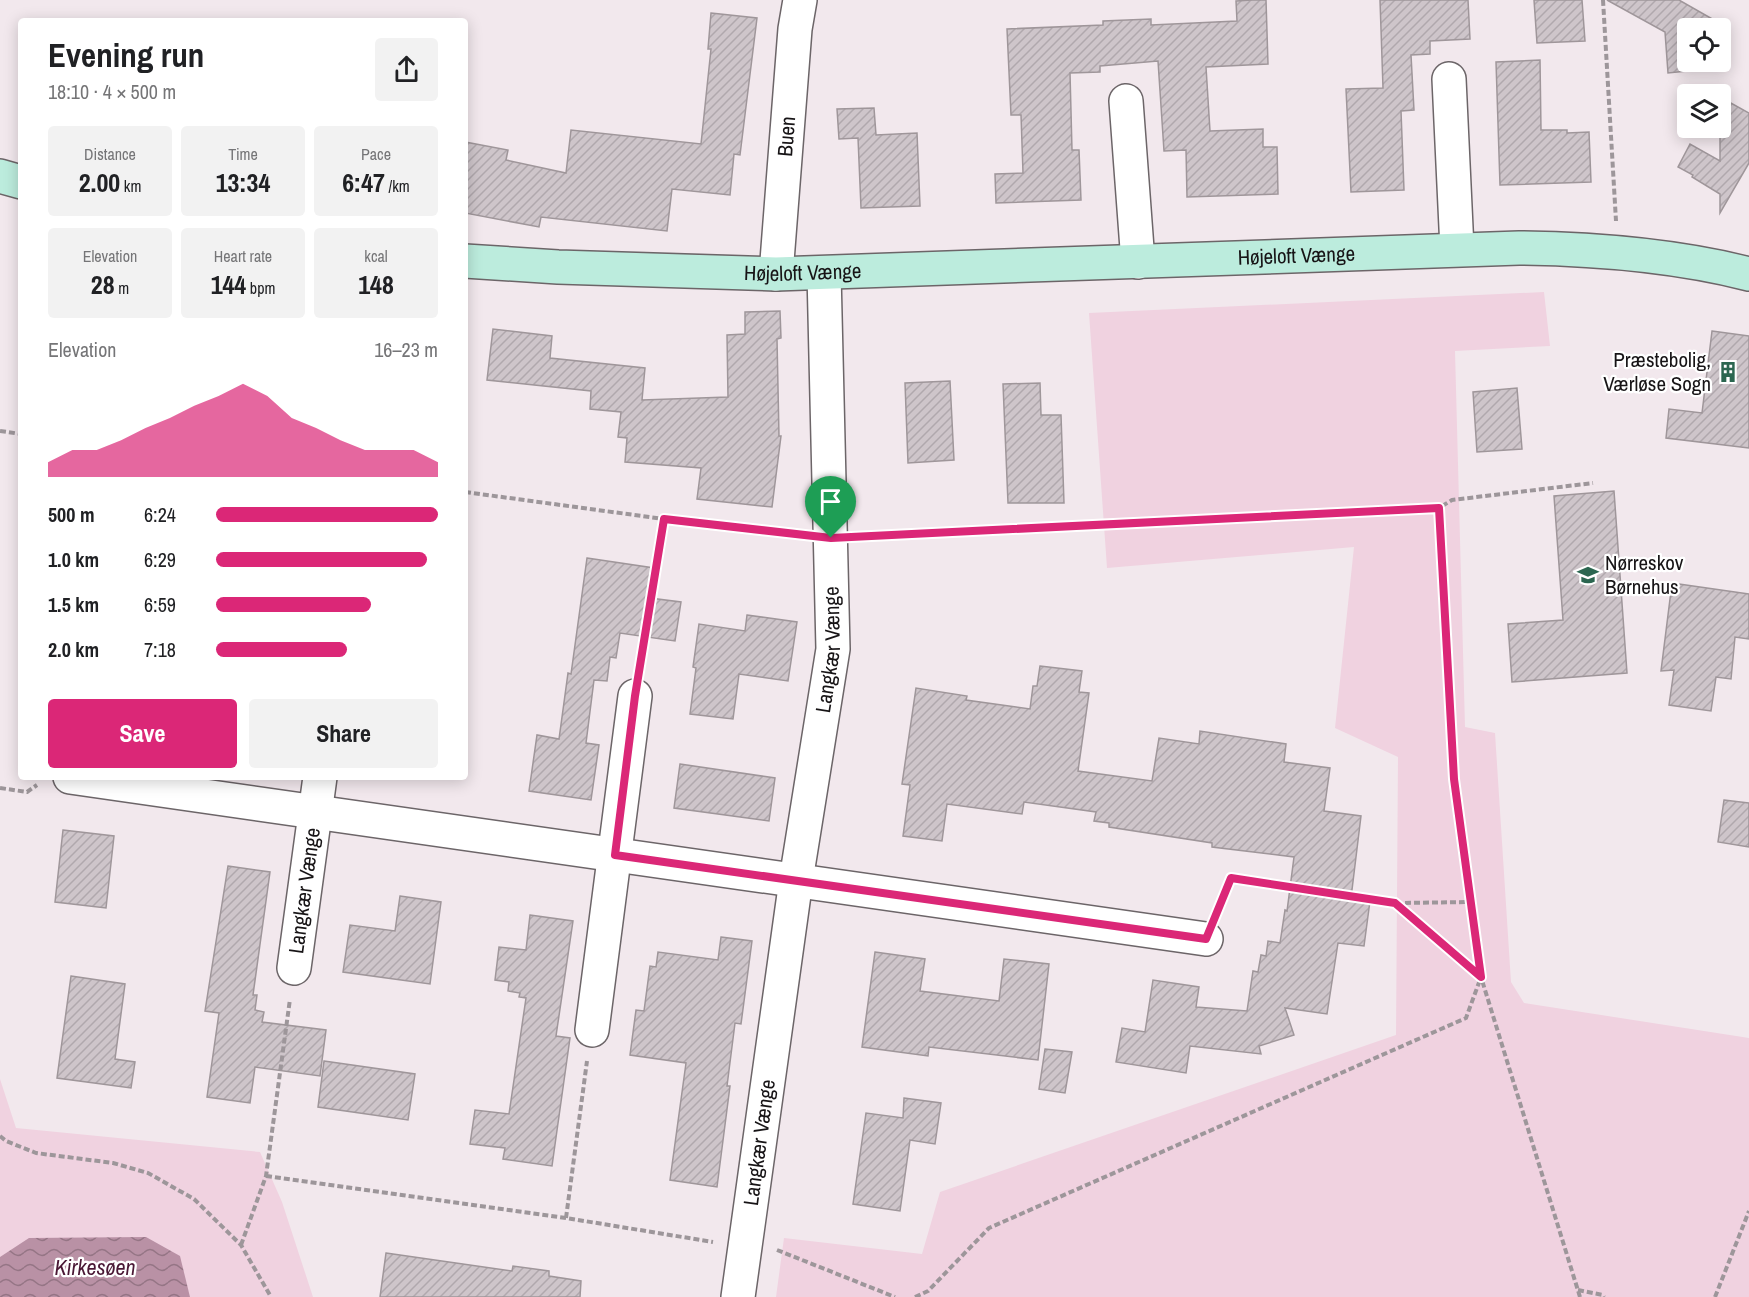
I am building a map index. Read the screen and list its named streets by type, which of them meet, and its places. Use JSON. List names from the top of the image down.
{
  "streets": {
    "street": ["Buen", "Højeloft Vænge", "Langkær Vænge"]
  },
  "crossings": [
    ["Buen", "Højeloft Vænge"],
    ["Højeloft Vænge", "Langkær Vænge"]
  ],
  "water": ["Kirkesøen"],
  "places": {
    "building": ["Præstebolig, Værløse Sogn"],
    "school or university": ["Nørreskov Børnehus"]
  },
  "page": {
    "heading": ["Evening run", "18:10 · 4 × 500 m"],
    "stats": [
      ["Distance", "2.00 km"],
      ["Time", "13:34"],
      ["Pace", "6:47 /km"],
      ["Elevation", "28 m"],
      ["Heart rate", "144 bpm"],
      ["kcal", "148"]
    ],
    "chart": ["Elevation", "16–23 m"],
    "list": [
      {
        "name": "500 m",
        "note": "6:24"
      },
      {
        "name": "1.0 km",
        "note": "6:29"
      },
      {
        "name": "1.5 km",
        "note": "6:59"
      },
      {
        "name": "2.0 km",
        "note": "7:18"
      }
    ],
    "buttons": ["Save", "Share"]
  }
}
